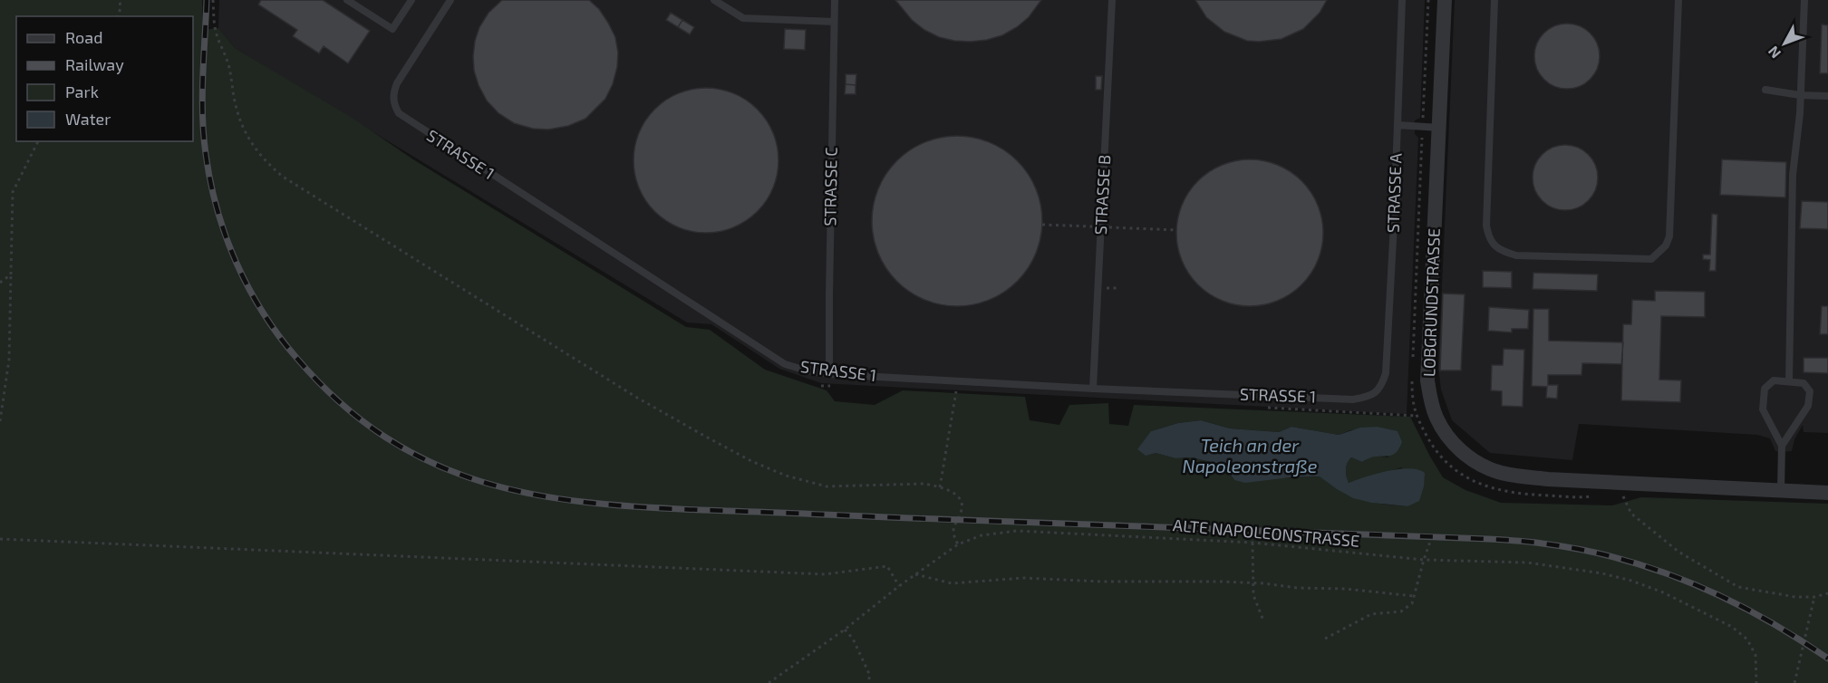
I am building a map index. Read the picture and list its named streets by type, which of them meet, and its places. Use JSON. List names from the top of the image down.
{
  "streets": {
    "street": ["LOBGRUNDSTRASSE"],
    "lane": [
      "STRASSE 1",
      "STRASSE C",
      "STRASSE A",
      "STRASSE B"
    ],
    "path": ["ALTE NAPOLEONSTRASSE"]
  },
  "crossings": [
    ["STRASSE 1", "STRASSE C"],
    ["STRASSE 1", "STRASSE A"],
    ["STRASSE 1", "STRASSE B"]
  ],
  "water": ["Teich an der Napoleonstraße"],
  "legend": [
    "Road",
    "Railway",
    "Park",
    "Water"
  ],
  "north": "bottom left"
}
